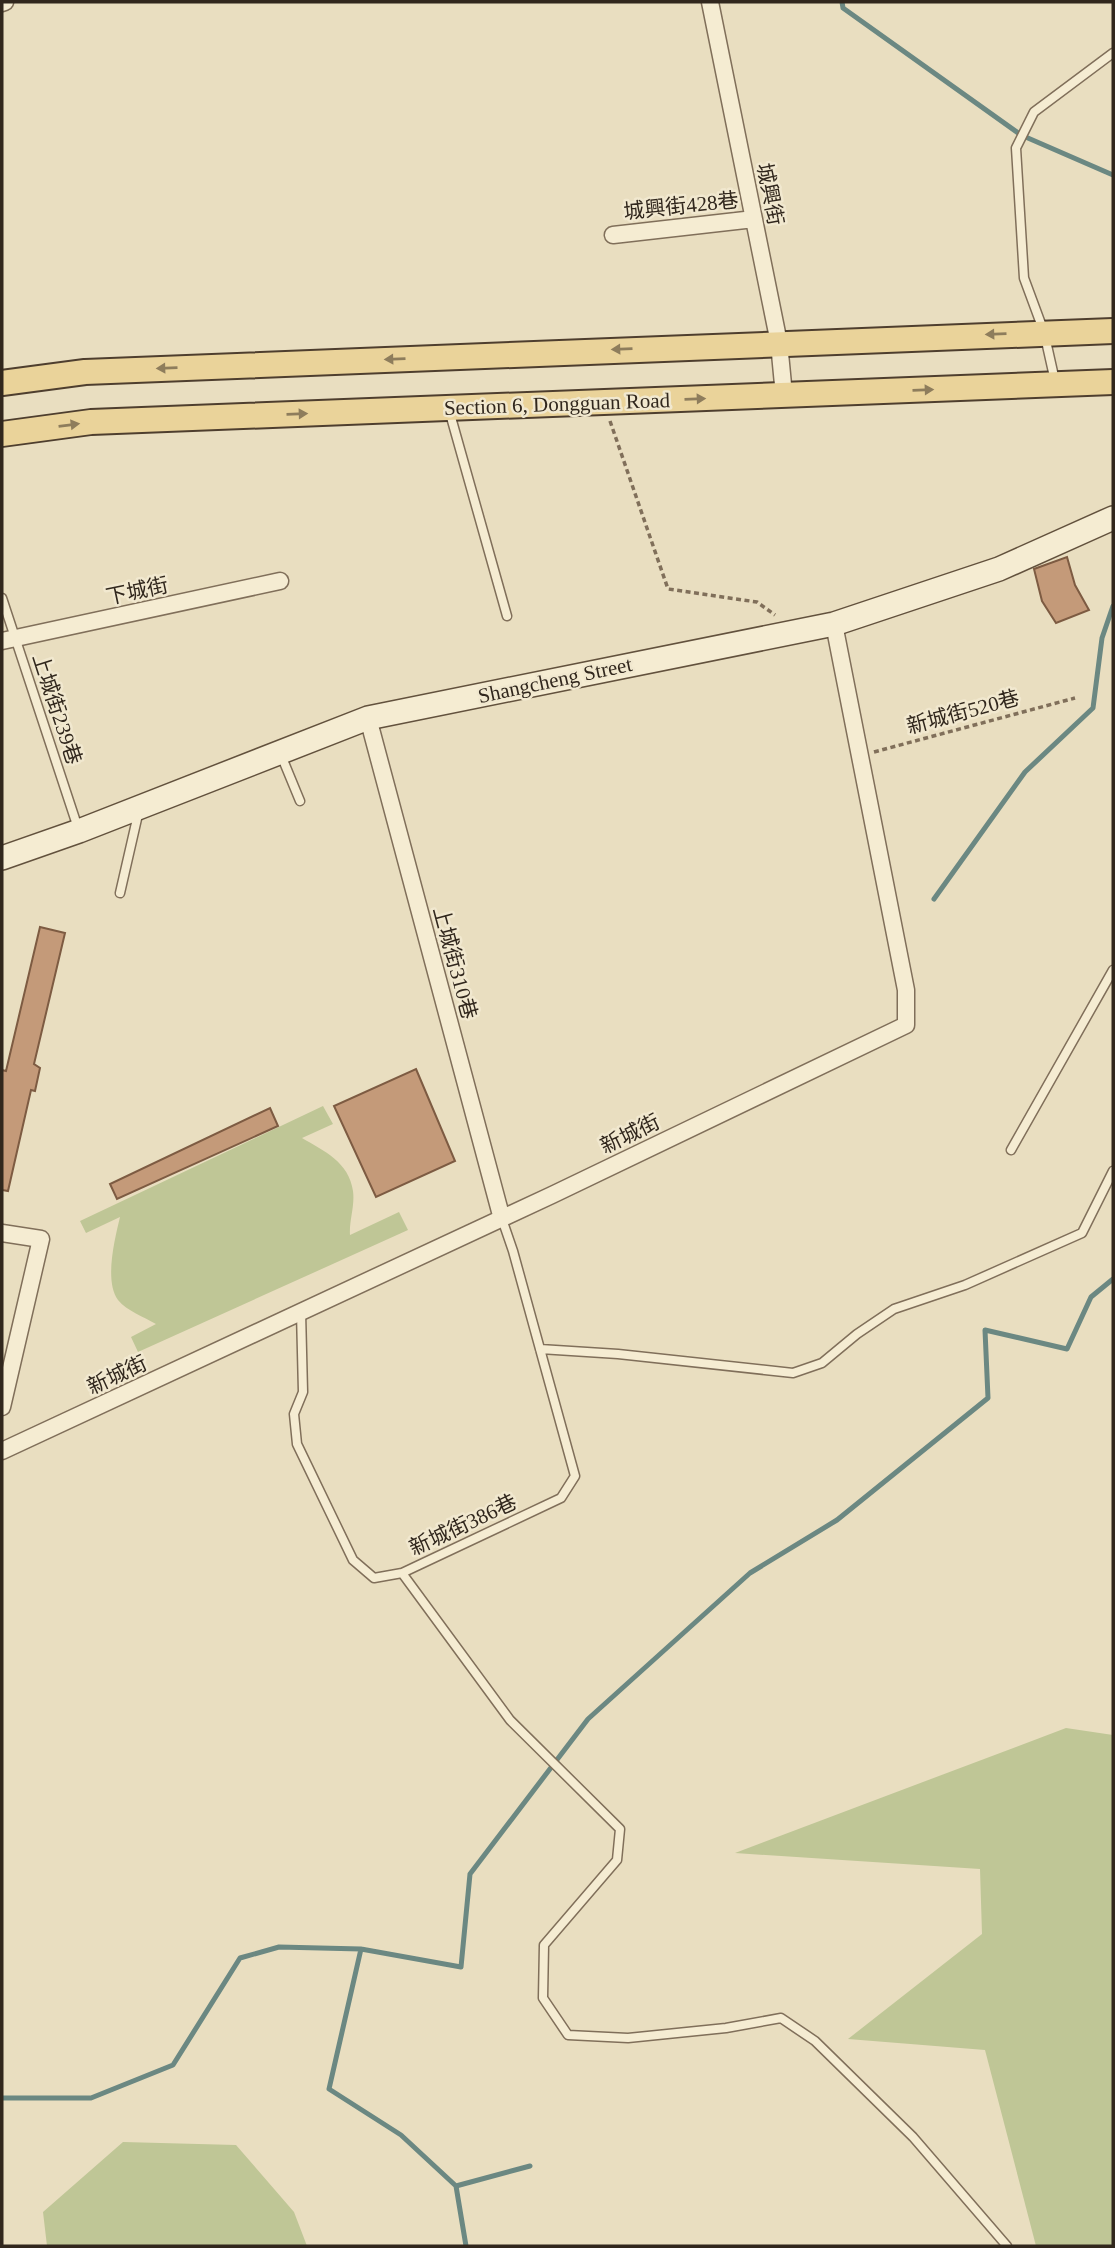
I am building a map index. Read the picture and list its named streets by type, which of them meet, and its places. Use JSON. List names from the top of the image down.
{
  "streets": {
    "main road": ["Section 6, Dongguan Road"],
    "street": [
      "城興街",
      "城興街428巷",
      "下城街",
      "Shangcheng Street",
      "上城街310巷",
      "新城街"
    ],
    "lane": ["上城街239巷", "新城街386巷"],
    "path": ["新城街520巷"]
  },
  "crossings": [
    ["城興街", "城興街428巷"],
    ["城興街", "Section 6, Dongguan Road"],
    ["下城街", "上城街239巷"],
    ["Shangcheng Street", "上城街239巷"],
    ["Shangcheng Street", "上城街310巷"],
    ["Shangcheng Street", "新城街"],
    ["新城街520巷", "新城街"],
    ["上城街310巷", "新城街"],
    ["上城街310巷", "新城街386巷"],
    ["新城街", "新城街386巷"]
  ]
}
